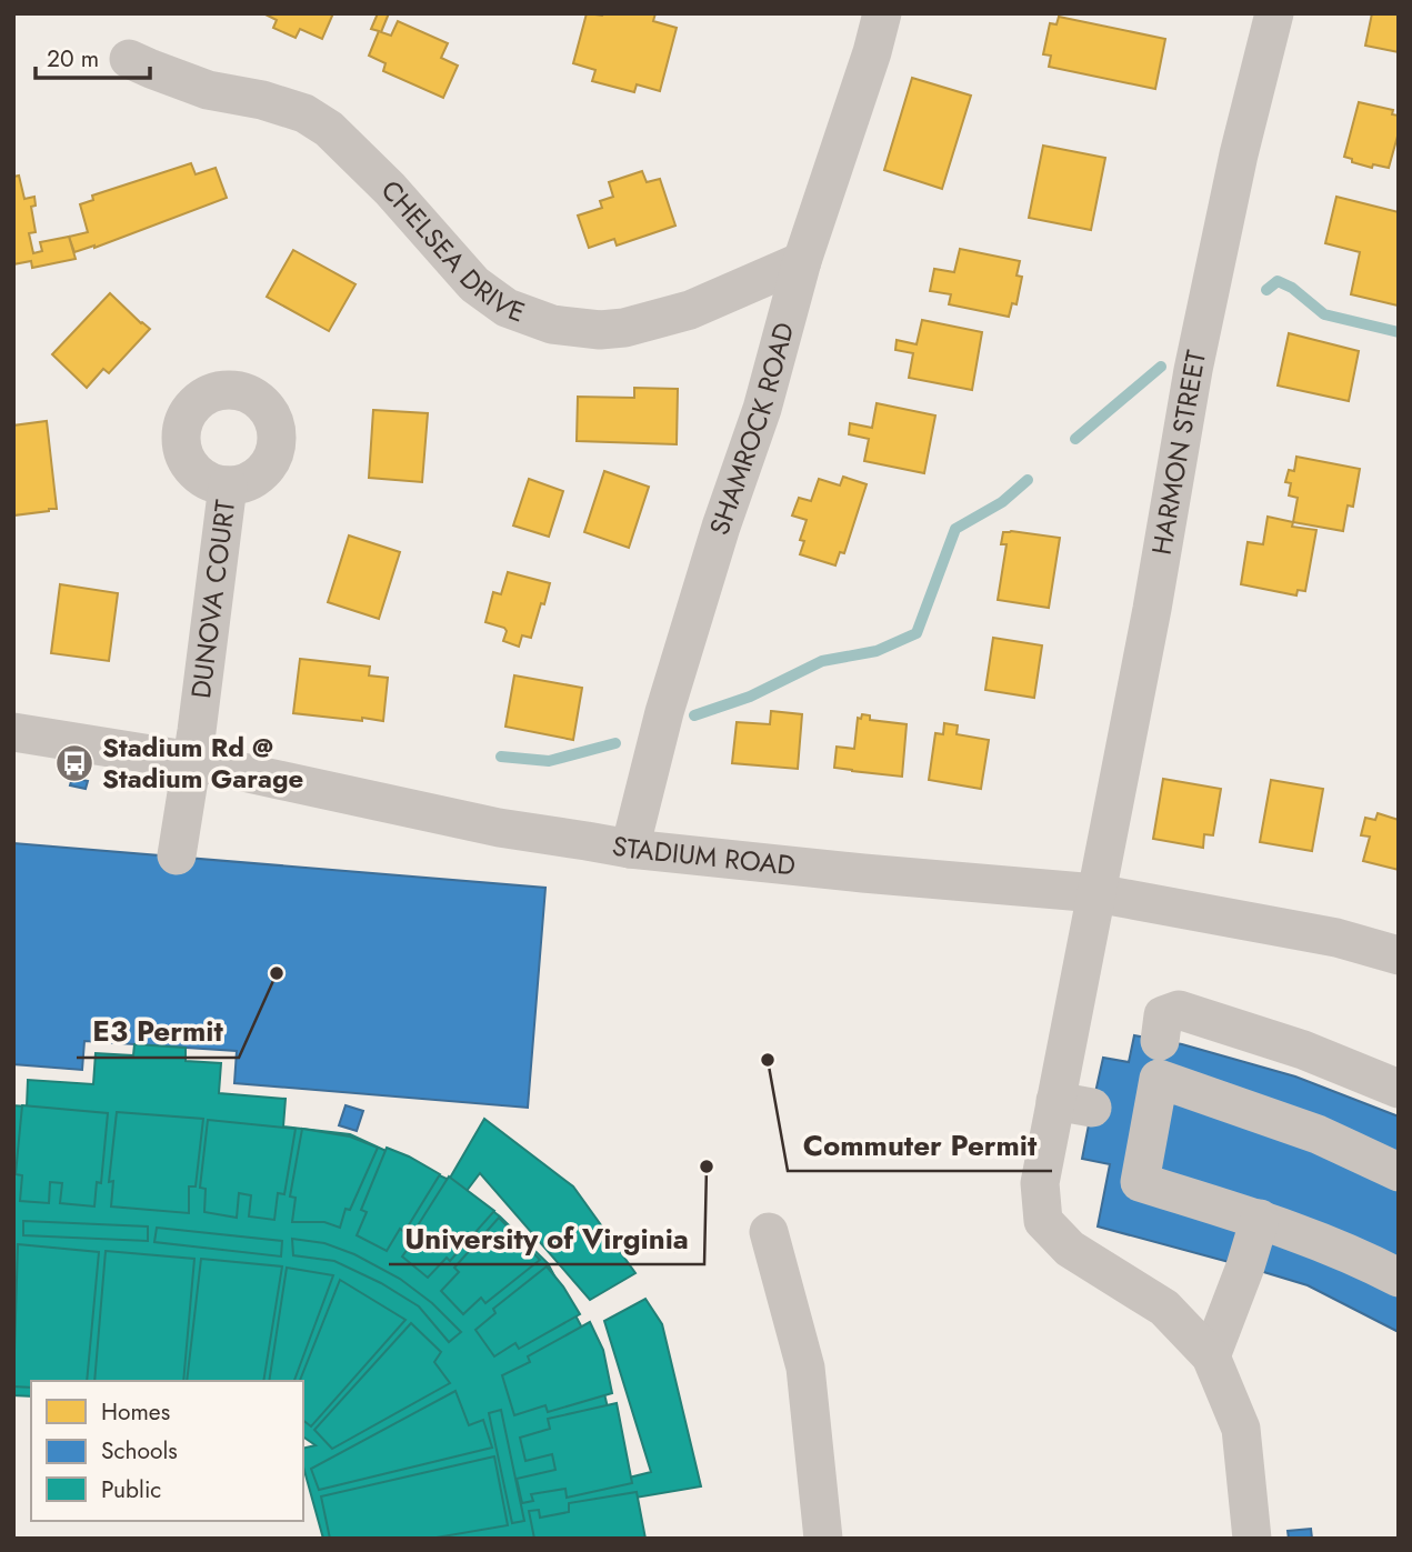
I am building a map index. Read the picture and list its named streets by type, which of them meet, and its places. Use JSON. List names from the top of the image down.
{
  "streets": {
    "street": [
      "CHELSEA DRIVE",
      "SHAMROCK ROAD",
      "HARMON STREET",
      "DUNOVA COURT",
      "STADIUM ROAD"
    ]
  },
  "crossings": [
    ["CHELSEA DRIVE", "SHAMROCK ROAD"],
    ["SHAMROCK ROAD", "STADIUM ROAD"],
    ["HARMON STREET", "STADIUM ROAD"],
    ["DUNOVA COURT", "STADIUM ROAD"]
  ],
  "places": {
    "bus stop": ["Stadium Rd @ Stadium Garage"],
    "other": ["E3 Permit", "Commuter Permit", "University of Virginia"]
  },
  "legend": ["Homes", "Schools", "Public"],
  "scale_bar": "20 m"
}
